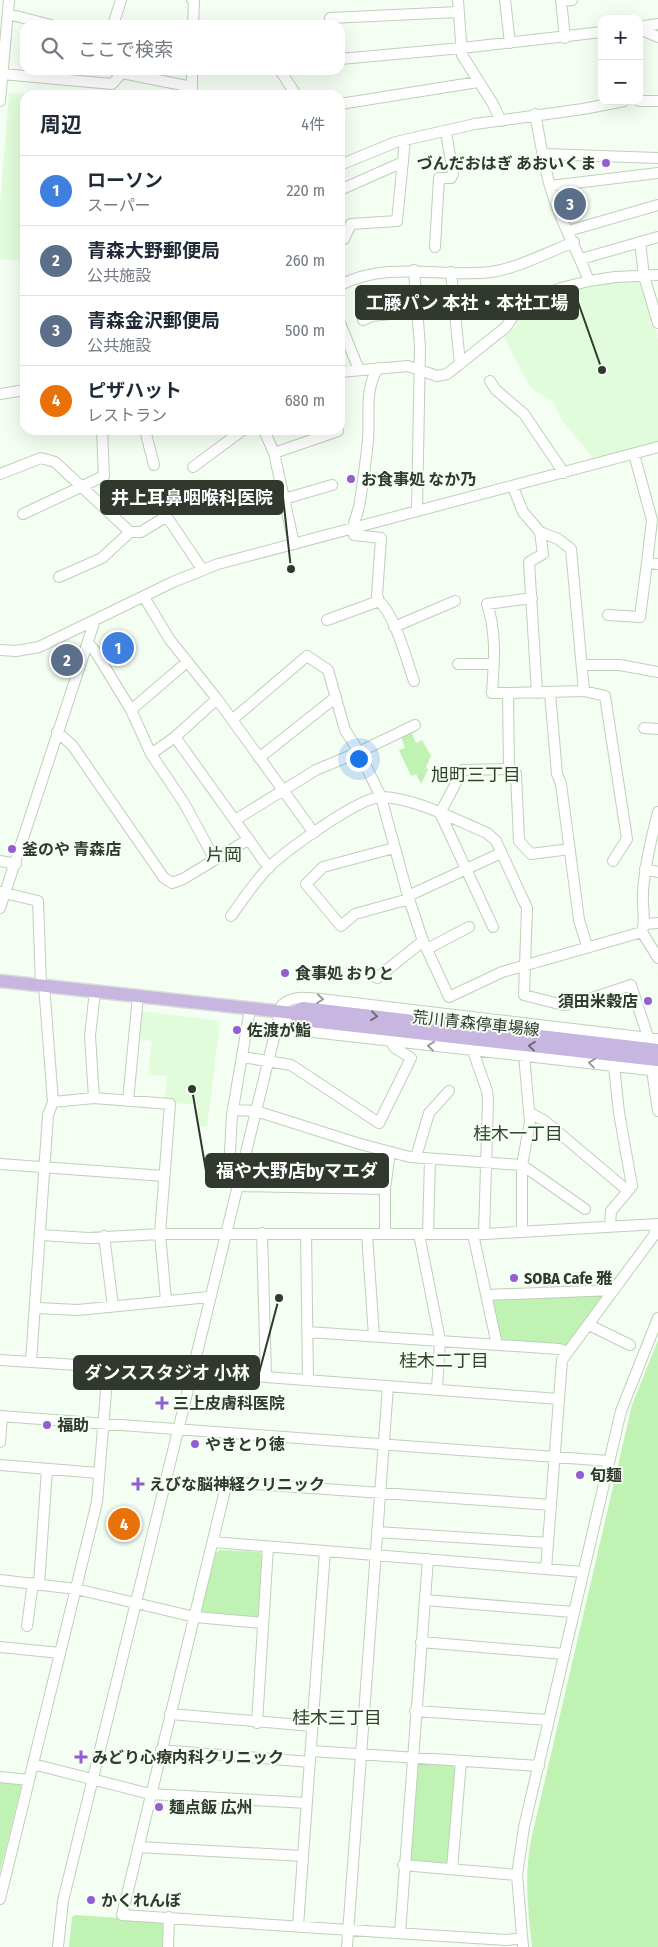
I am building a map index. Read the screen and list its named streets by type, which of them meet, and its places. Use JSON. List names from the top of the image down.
{
  "streets": {
    "main road": ["荒川青森停車場線"]
  },
  "districts": [
    "旭町三丁目",
    "片岡",
    "桂木一丁目",
    "桂木二丁目",
    "桂木三丁目"
  ],
  "places": {
    "other": [
      "づんだおはぎ あおいくま",
      "工藤パン 本社・本社工場",
      "お食事処 なか乃",
      "井上耳鼻咽喉科医院",
      "釜のや 青森店",
      "食事処 おりと",
      "須田米穀店",
      "佐渡が鮨",
      "福や大野店byマエダ",
      "SOBA Cafe 雅",
      "ダンススタジオ 小林",
      "福助",
      "やきとり徳",
      "旬麺",
      "麺点飯 広州",
      "かくれんぼ"
    ],
    "health": ["三上皮膚科医院", "えびな脳神経クリニック", "みどり心療内科クリニック"]
  },
  "page": {
    "map_buttons": ["+", "−"],
    "search": "ここで検索",
    "heading": ["周辺", "4件"],
    "list": [
      {
        "mark": "1",
        "name": "ローソン",
        "note": "スーパー",
        "value": "220 m"
      },
      {
        "mark": "2",
        "name": "青森大野郵便局",
        "note": "公共施設",
        "value": "260 m"
      },
      {
        "mark": "3",
        "name": "青森金沢郵便局",
        "note": "公共施設",
        "value": "500 m"
      },
      {
        "mark": "4",
        "name": "ピザハット",
        "note": "レストラン",
        "value": "680 m"
      }
    ],
    "pins": [
      "3",
      "1",
      "2",
      "4"
    ]
  }
}
